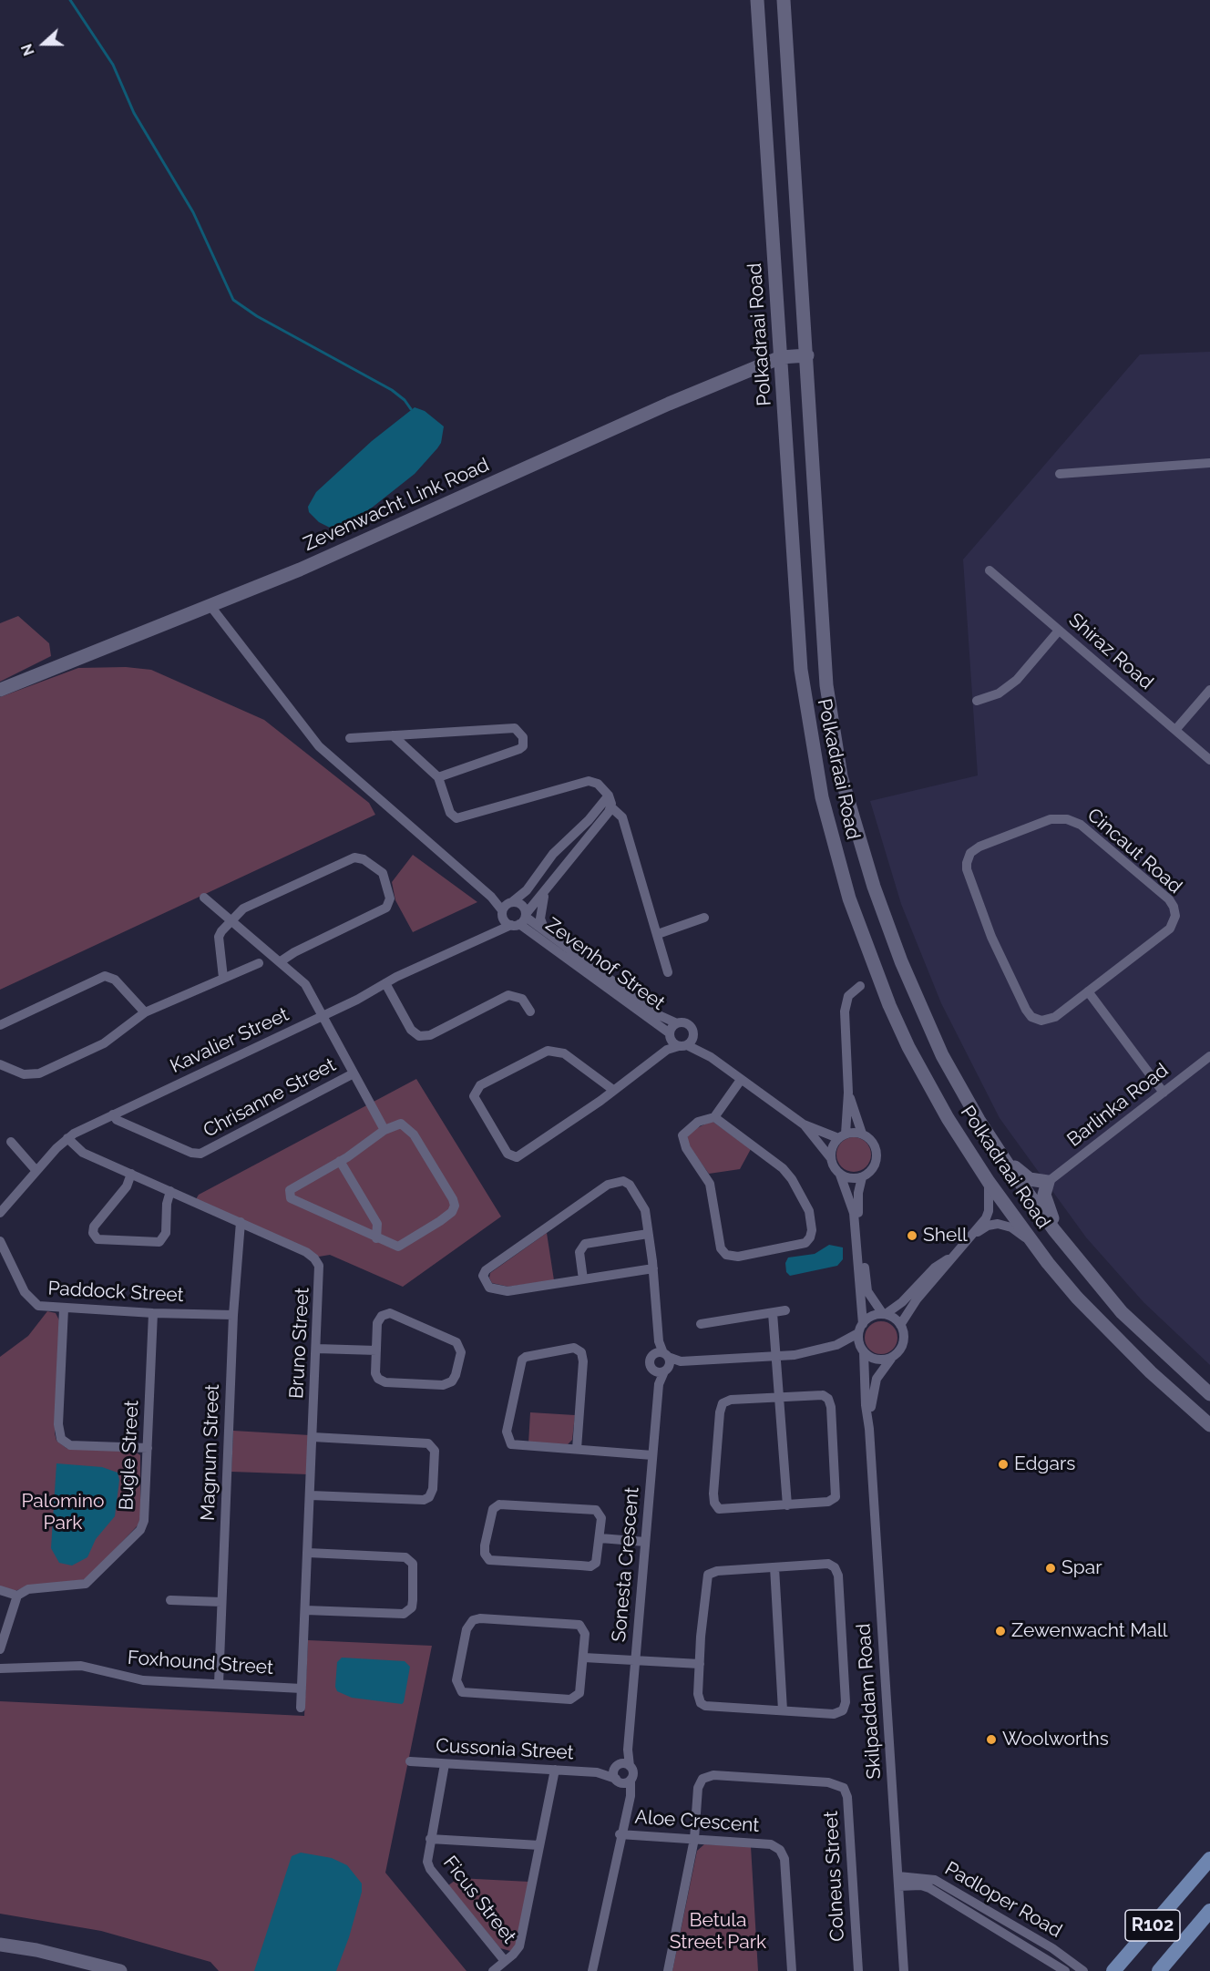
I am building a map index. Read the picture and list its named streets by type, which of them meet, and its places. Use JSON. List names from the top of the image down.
{
  "streets": {
    "main road": ["Polkadraai Road", "Zevenwacht Link Road", "R102"],
    "street": [
      "Shiraz Road",
      "Cincaut Road",
      "Zevenhof Street",
      "Kavalier Street",
      "Chrisanne Street",
      "Barlinka Road",
      "Paddock Street",
      "Bruno Street",
      "Magnum Street",
      "Bugle Street",
      "Sonesta Crescent",
      "Foxhound Street",
      "Skilpaddam Road",
      "Cussonia Street",
      "Aloe Crescent",
      "Colneus Street",
      "Ficus Street",
      "Padloper Road"
    ]
  },
  "crossings": [
    ["Polkadraai Road", "Zevenwacht Link Road"],
    ["Zevenhof Street", "Kavalier Street"],
    ["Kavalier Street", "Chrisanne Street"],
    ["Kavalier Street", "Bruno Street"],
    ["Paddock Street", "Magnum Street"],
    ["Paddock Street", "Bugle Street"],
    ["Bruno Street", "Magnum Street"],
    ["Bruno Street", "Foxhound Street"],
    ["Magnum Street", "Foxhound Street"],
    ["Sonesta Crescent", "Cussonia Street"],
    ["Sonesta Crescent", "Aloe Crescent"],
    ["Skilpaddam Road", "Padloper Road"],
    ["Cussonia Street", "Aloe Crescent"],
    ["Cussonia Street", "Ficus Street"],
    ["Aloe Crescent", "Colneus Street"]
  ],
  "parks": ["Palomino Park", "Betula Street Park"],
  "places": [
    "Shell",
    "Edgars",
    "Spar",
    "Zewenwacht Mall",
    "Woolworths"
  ],
  "north": "left"
}
